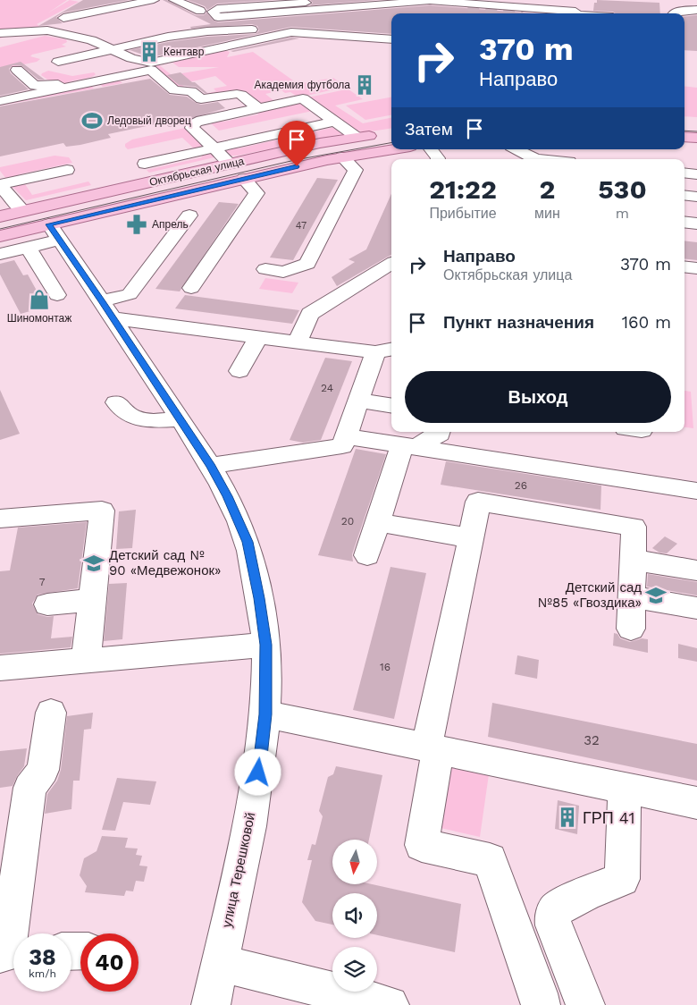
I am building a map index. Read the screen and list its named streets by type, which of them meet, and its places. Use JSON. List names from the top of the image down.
{
  "streets": {
    "main road": ["Октябрьская улица", "улица Терешковой"]
  },
  "crossings": [
    ["Октябрьская улица", "улица Терешковой"]
  ],
  "places": {
    "building": ["Кентавр", "Академия футбола", "ГРП 41"],
    "sports": ["Ледовый дворец"],
    "pharmacy": ["Апрель"],
    "shop": ["Шиномонтаж"],
    "school or university": ["Детский сад № 90 «Медвежонок»", "Детский сад №85 «Гвоздика»"]
  },
  "house_numbers": [
    "47",
    "24",
    "26",
    "20",
    "7",
    "16",
    "32"
  ],
  "north": "bottom",
  "page": {
    "turn": ["370 m", "Направо"],
    "then": "Затем",
    "eta": [
      "21:22",
      "Прибытие",
      "2",
      "мин",
      "530",
      "m"
    ],
    "list": [
      {
        "name": "Направо",
        "note": "Октябрьская улица",
        "value": "370 m"
      },
      {
        "name": "Пункт назначения",
        "value": "160 m"
      }
    ],
    "buttons": "Выход",
    "speed": "38 km/h",
    "limit": "40"
  }
}
